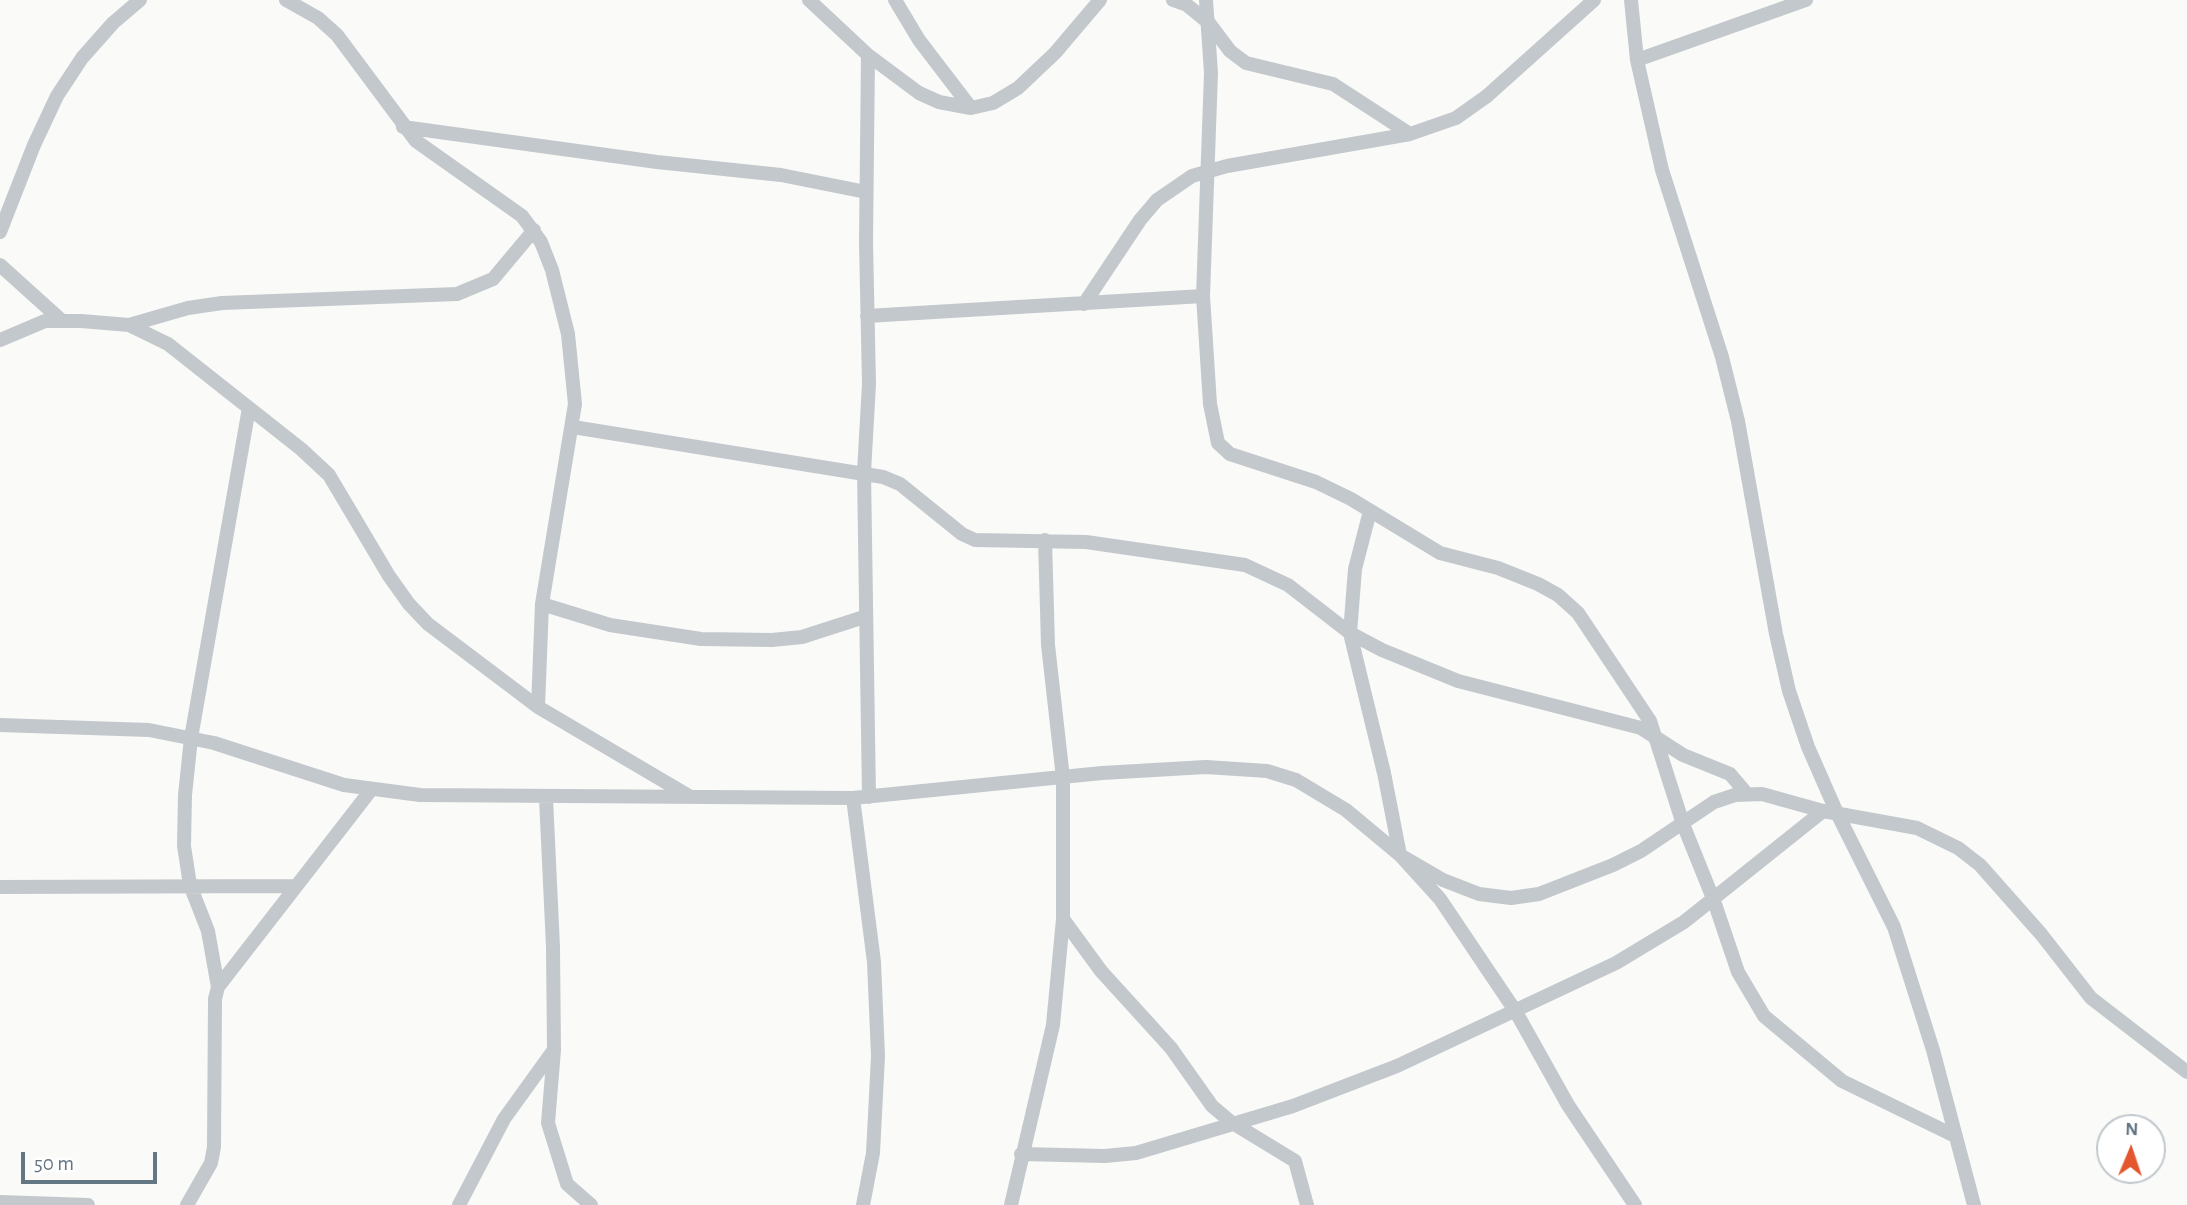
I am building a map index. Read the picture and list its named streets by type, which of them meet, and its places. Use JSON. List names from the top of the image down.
{
  "scale_bar": "50 m",
  "north": "top"
}
